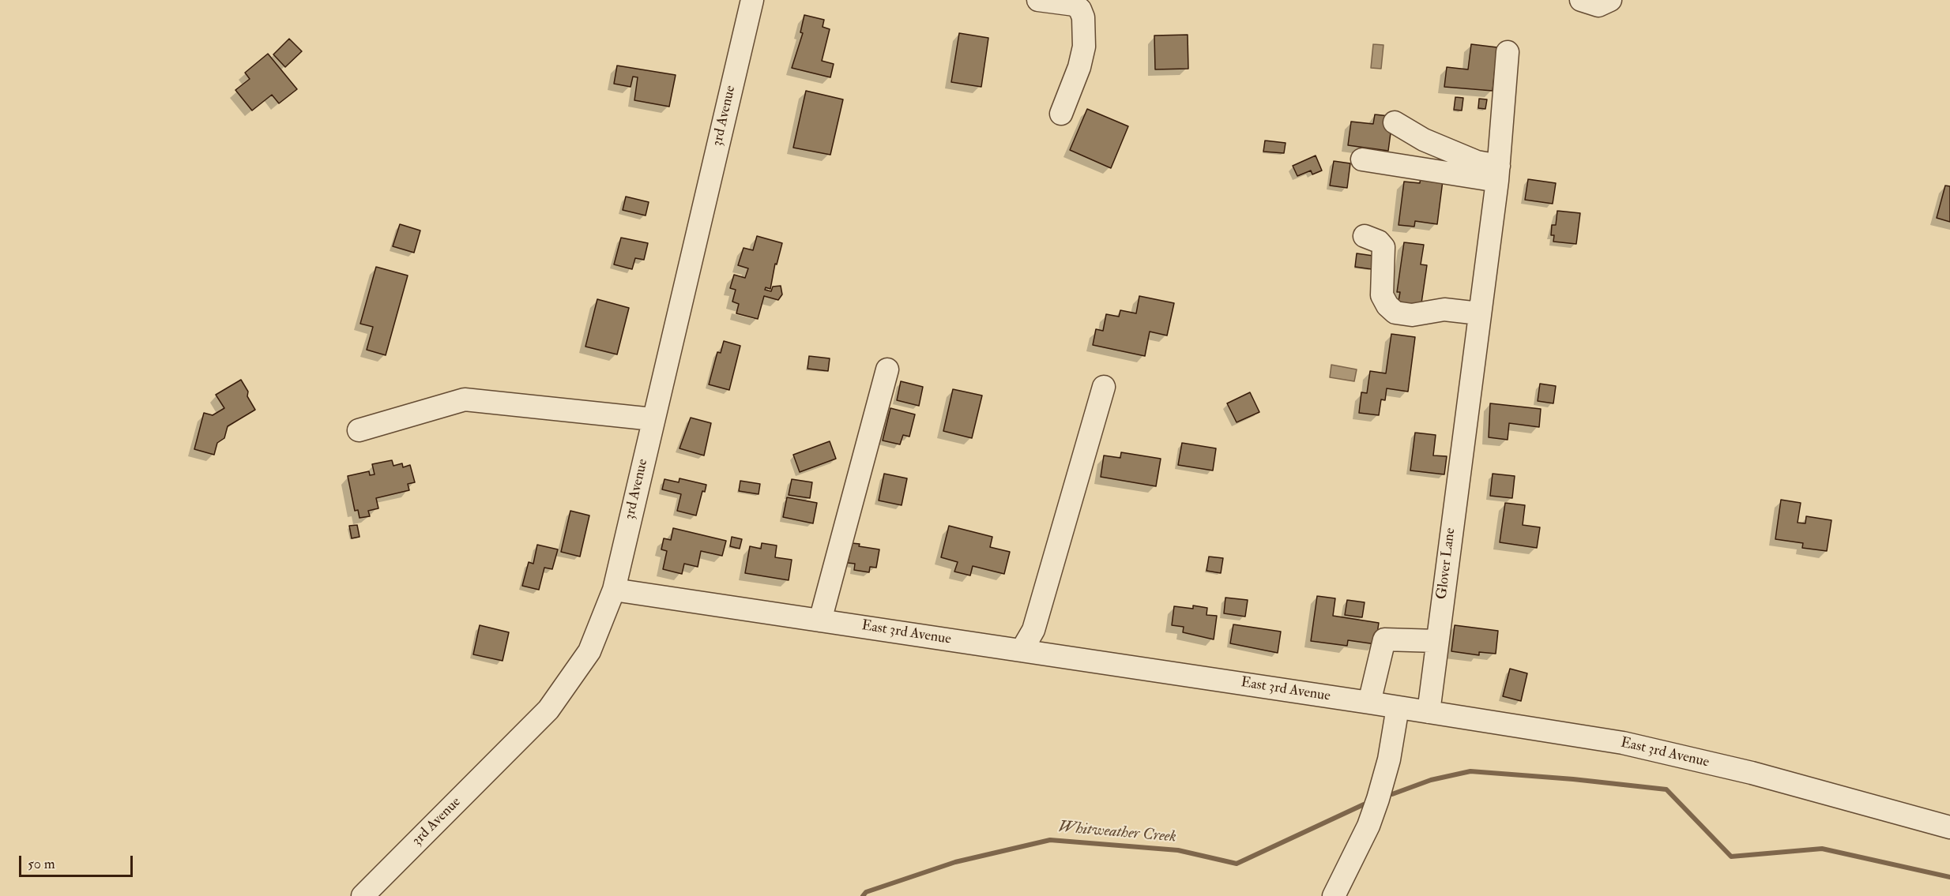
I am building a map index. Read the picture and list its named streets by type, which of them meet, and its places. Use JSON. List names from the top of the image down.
{
  "streets": {
    "street": ["3rd Avenue", "Glover Lane", "East 3rd Avenue"]
  },
  "crossings": [
    ["3rd Avenue", "East 3rd Avenue"],
    ["Glover Lane", "East 3rd Avenue"]
  ],
  "water": ["Whitweather Creek"],
  "scale_bar": "50 m"
}
